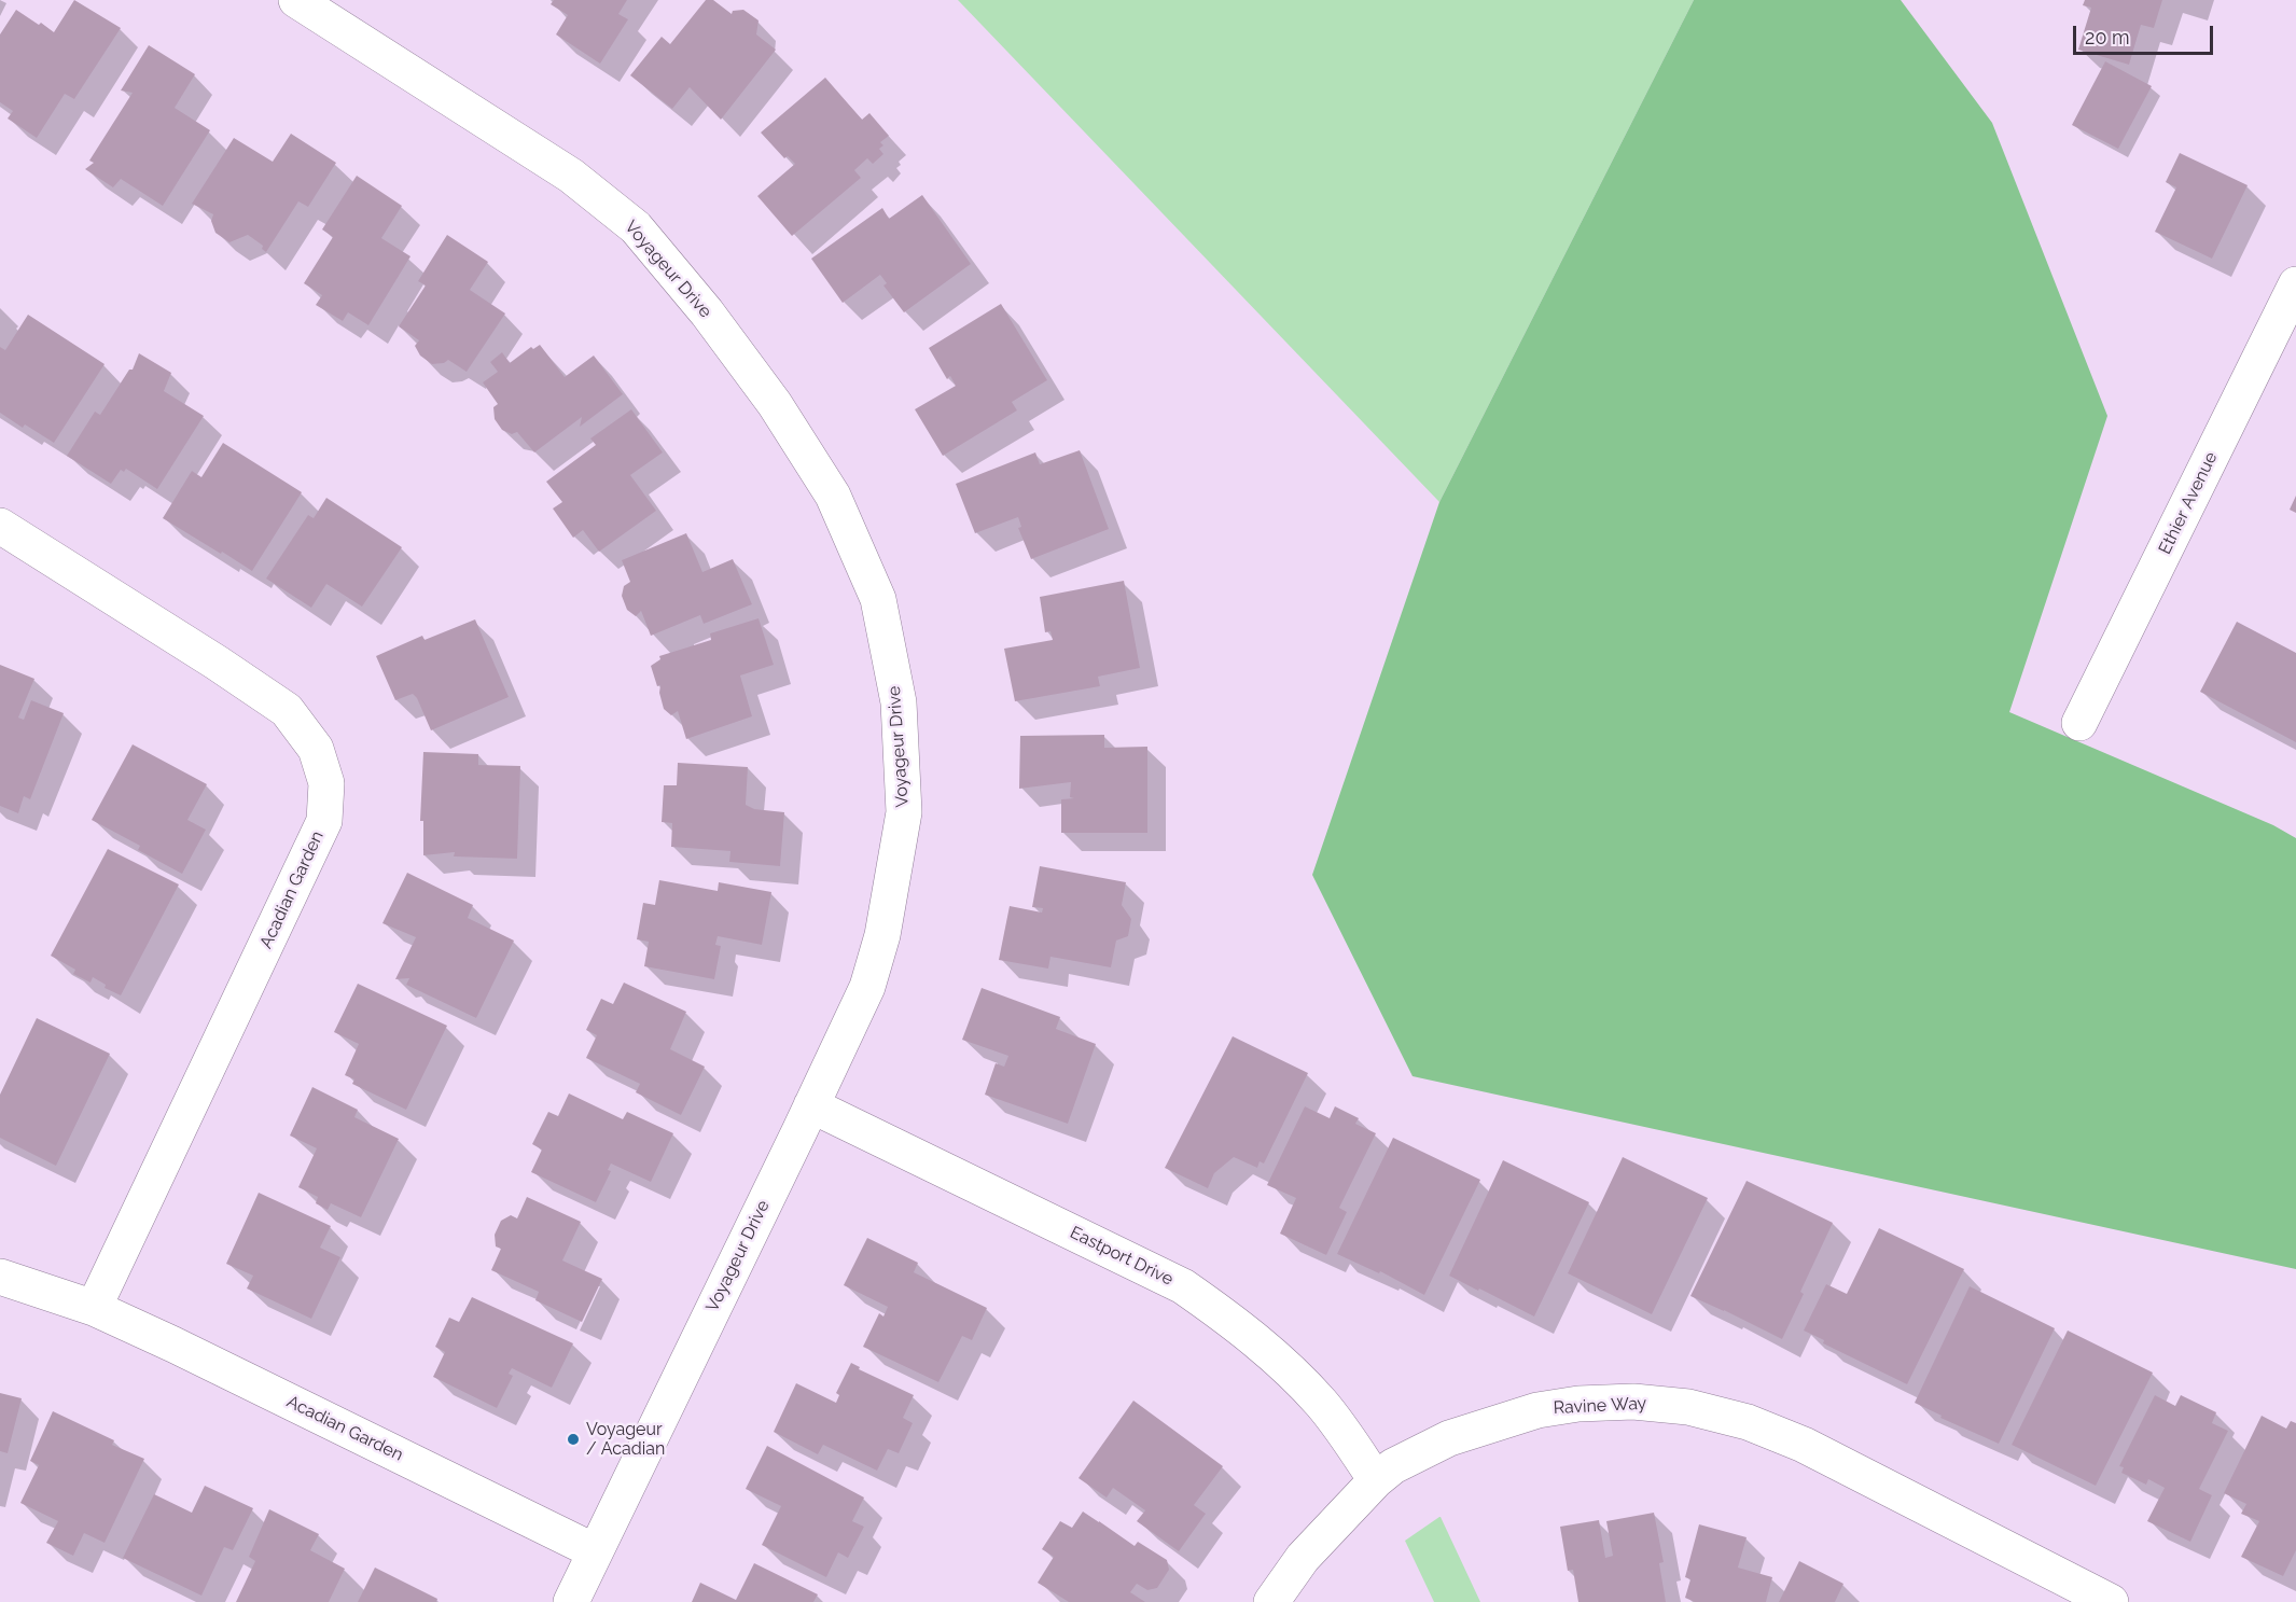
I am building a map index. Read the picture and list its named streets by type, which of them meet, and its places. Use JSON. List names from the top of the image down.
{
  "streets": {
    "street": [
      "Voyageur Drive",
      "Ethier Avenue",
      "Acadian Garden",
      "Eastport Drive",
      "Ravine Way"
    ]
  },
  "crossings": [
    ["Voyageur Drive", "Acadian Garden"],
    ["Voyageur Drive", "Eastport Drive"],
    ["Eastport Drive", "Ravine Way"]
  ],
  "places": ["Voyageur / Acadian"],
  "scale_bar": "20 m"
}
